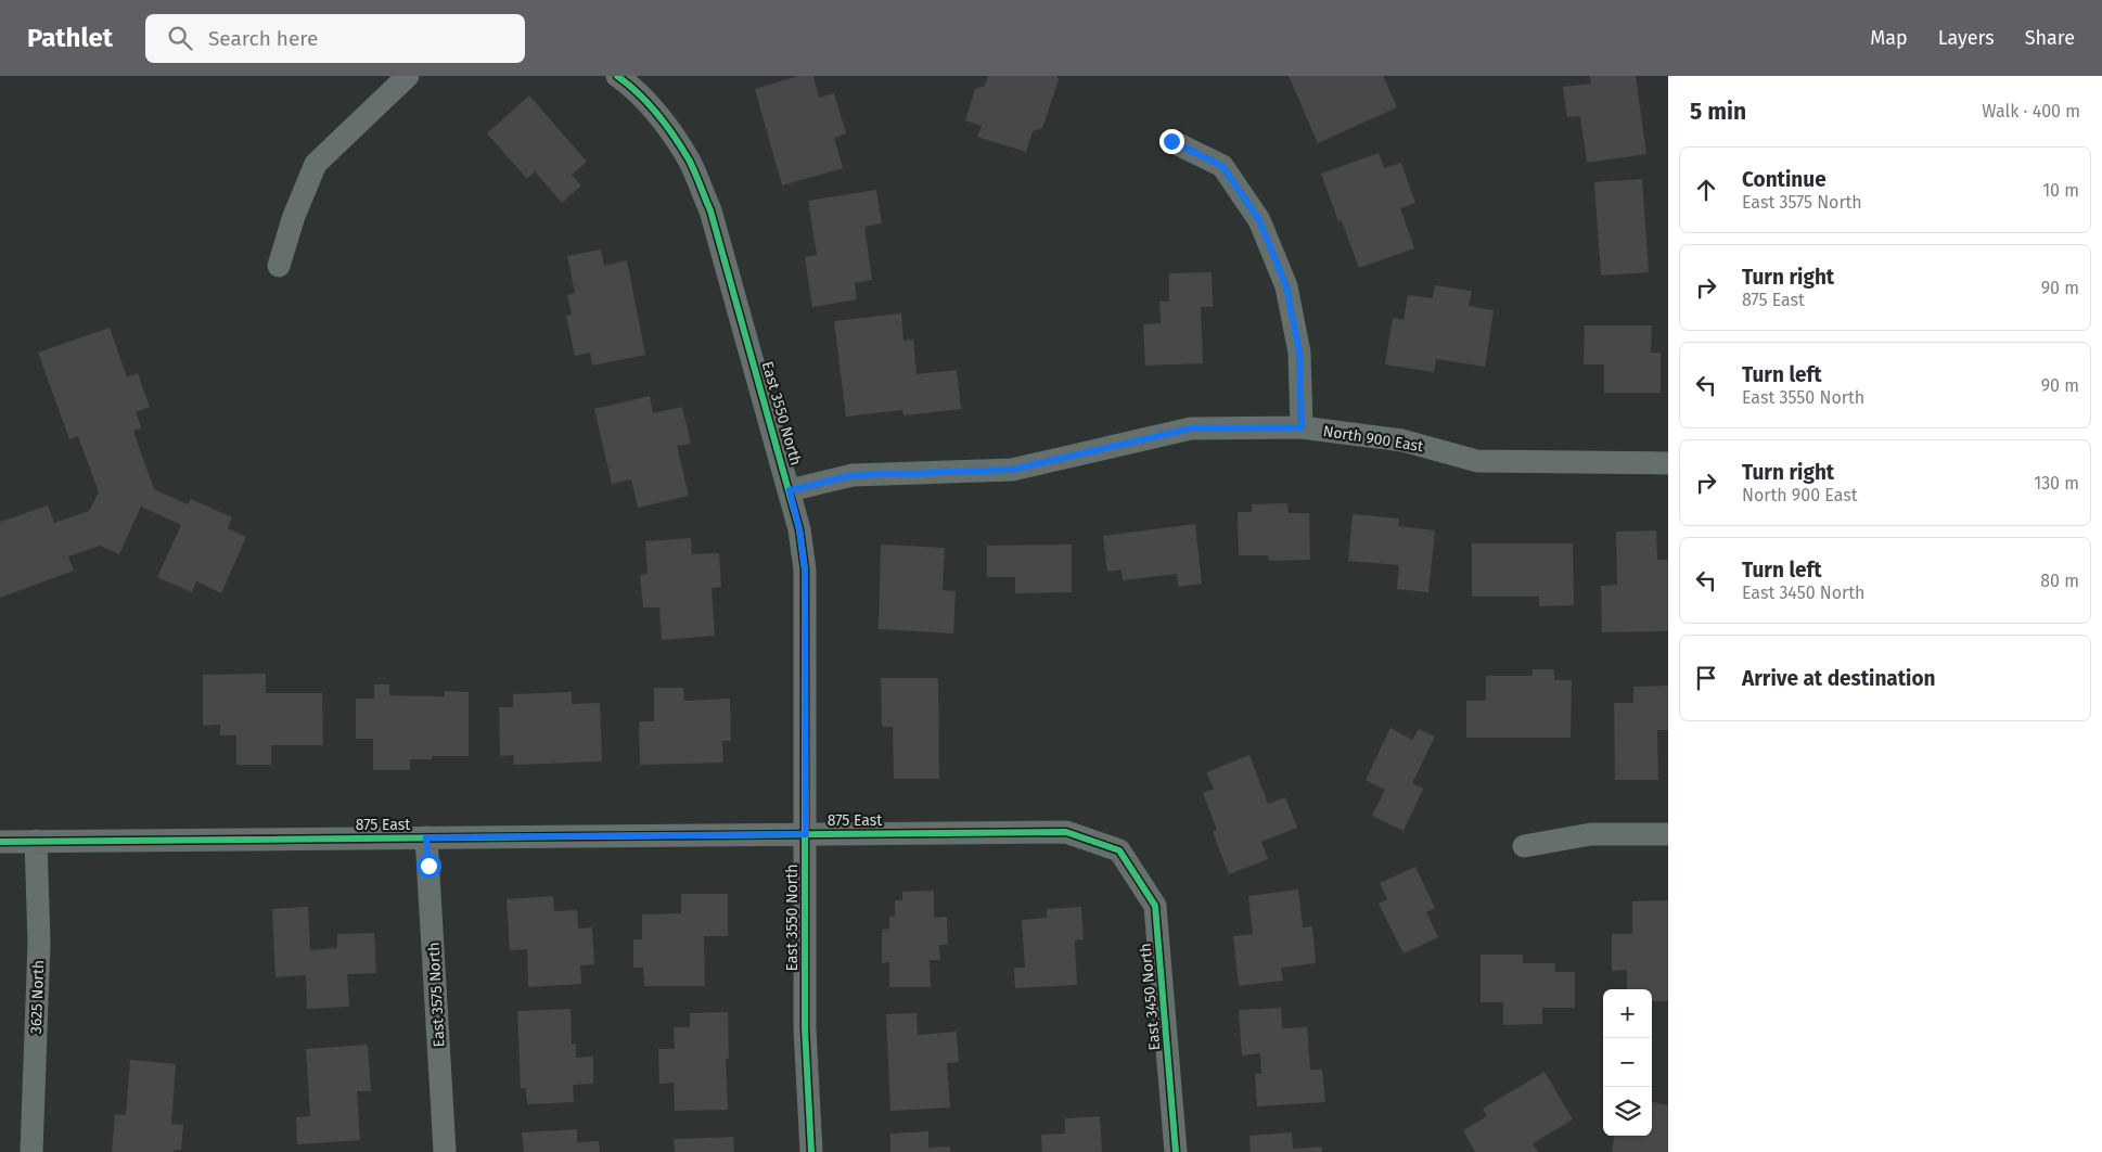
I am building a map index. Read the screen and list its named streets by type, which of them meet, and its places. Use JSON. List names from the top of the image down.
{
  "streets": {
    "street": [
      "East 3550 North",
      "North 900 East",
      "875 East",
      "East 3575 North",
      "3625 North",
      "East 3450 North"
    ]
  },
  "crossings": [
    ["East 3550 North", "North 900 East"],
    ["East 3550 North", "875 East"],
    ["875 East", "East 3575 North"],
    ["875 East", "3625 North"],
    ["875 East", "East 3450 North"]
  ],
  "page": {
    "header": "Pathlet",
    "search": "Search here",
    "nav": ["Map", "Layers", "Share"],
    "heading": ["5 min", "Walk · 400 m"],
    "list": [
      ["Continue", "East 3575 North", "10 m"],
      ["Turn right", "875 East", "90 m"],
      ["Turn left", "East 3550 North", "90 m"],
      ["Turn right", "North 900 East", "130 m"],
      ["Turn left", "East 3450 North", "80 m"],
      "Arrive at destination"
    ],
    "map_buttons": ["+", "−"]
  }
}
